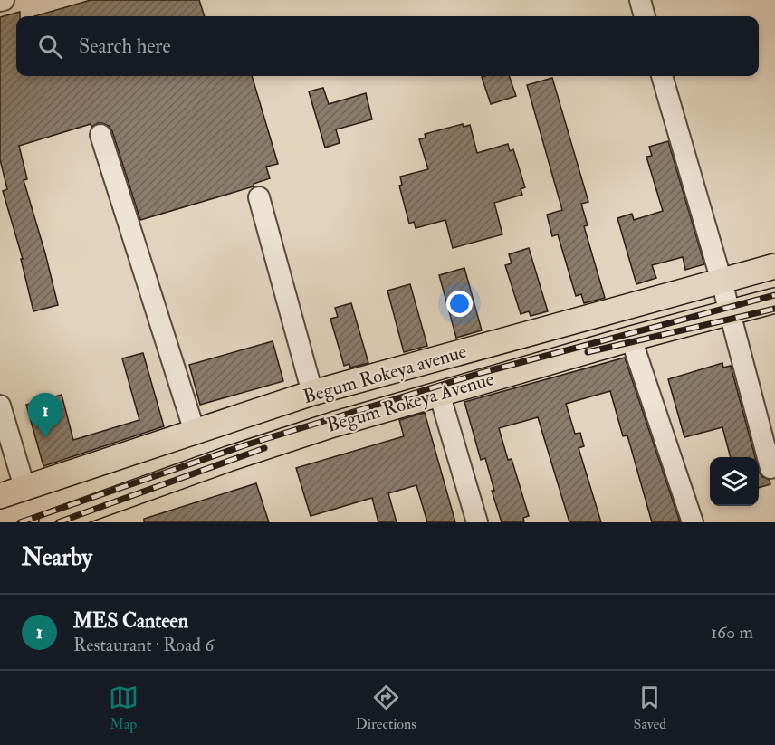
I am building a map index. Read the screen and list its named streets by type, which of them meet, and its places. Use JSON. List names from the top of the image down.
{
  "streets": {
    "main road": ["Begum Rokeya avenue", "Begum Rokeya Avenue"]
  },
  "page": {
    "search": "Search here",
    "pins": "1",
    "heading": "Nearby",
    "list": [
      {
        "mark": "1",
        "name": "MES Canteen",
        "note": "Restaurant · Road 6",
        "value": "160 m"
      }
    ],
    "nav": ["Map", "Directions", "Saved"]
  }
}
